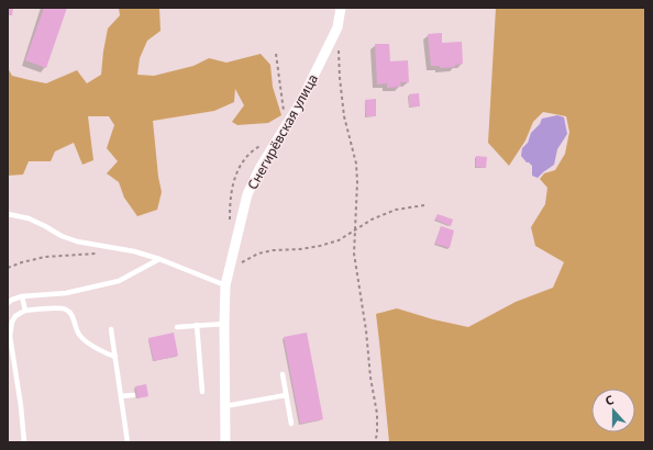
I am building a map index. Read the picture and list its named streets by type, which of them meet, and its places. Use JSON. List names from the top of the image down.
{
  "streets": {
    "street": ["Снегирёвская улица"]
  },
  "north": "top"
}
